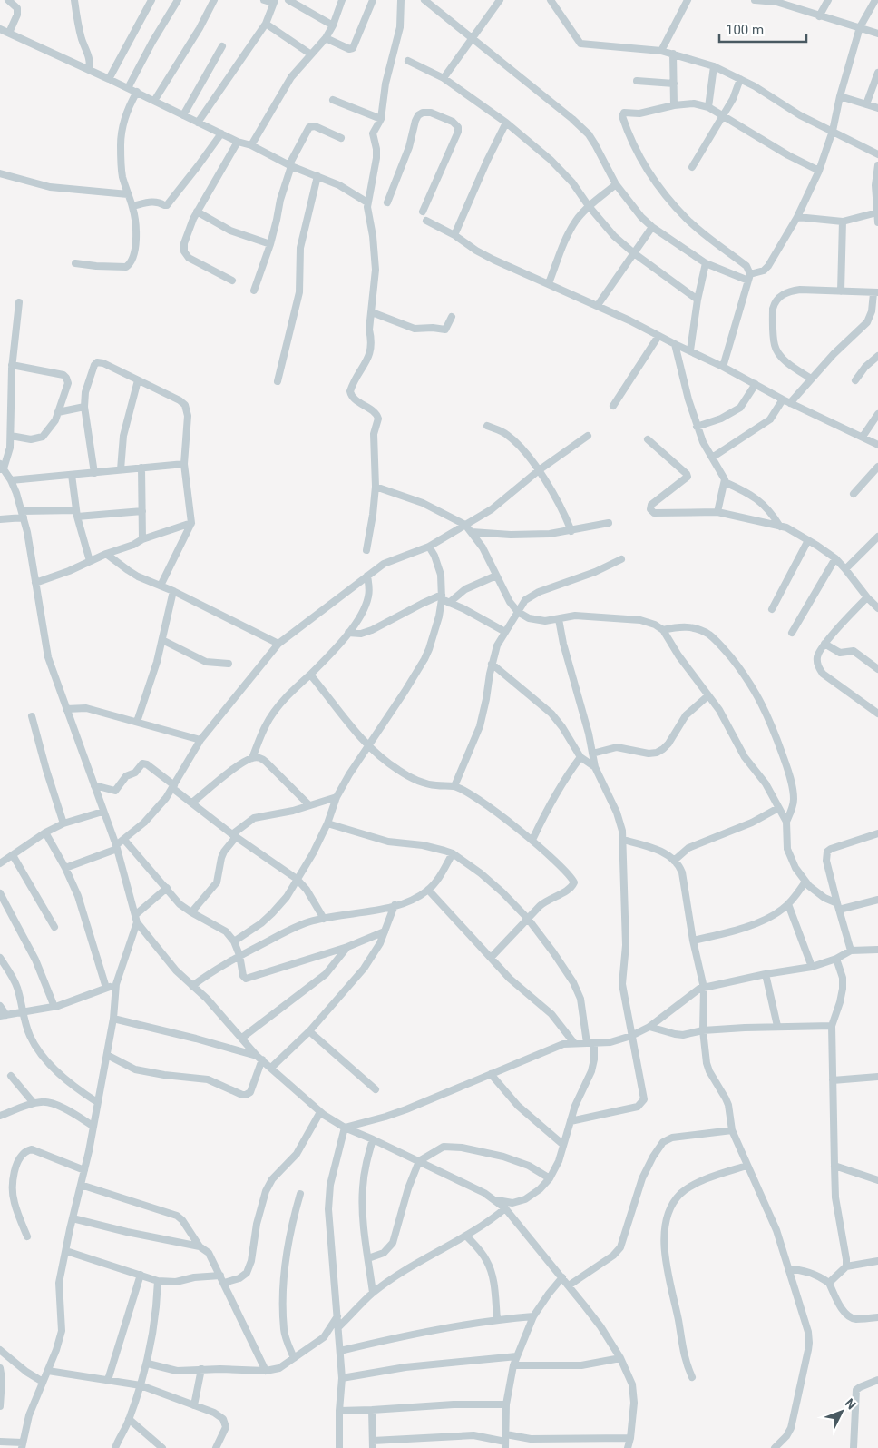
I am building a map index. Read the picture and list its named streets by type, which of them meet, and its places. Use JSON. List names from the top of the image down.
{
  "scale_bar": "100 m",
  "north": "top right"
}
